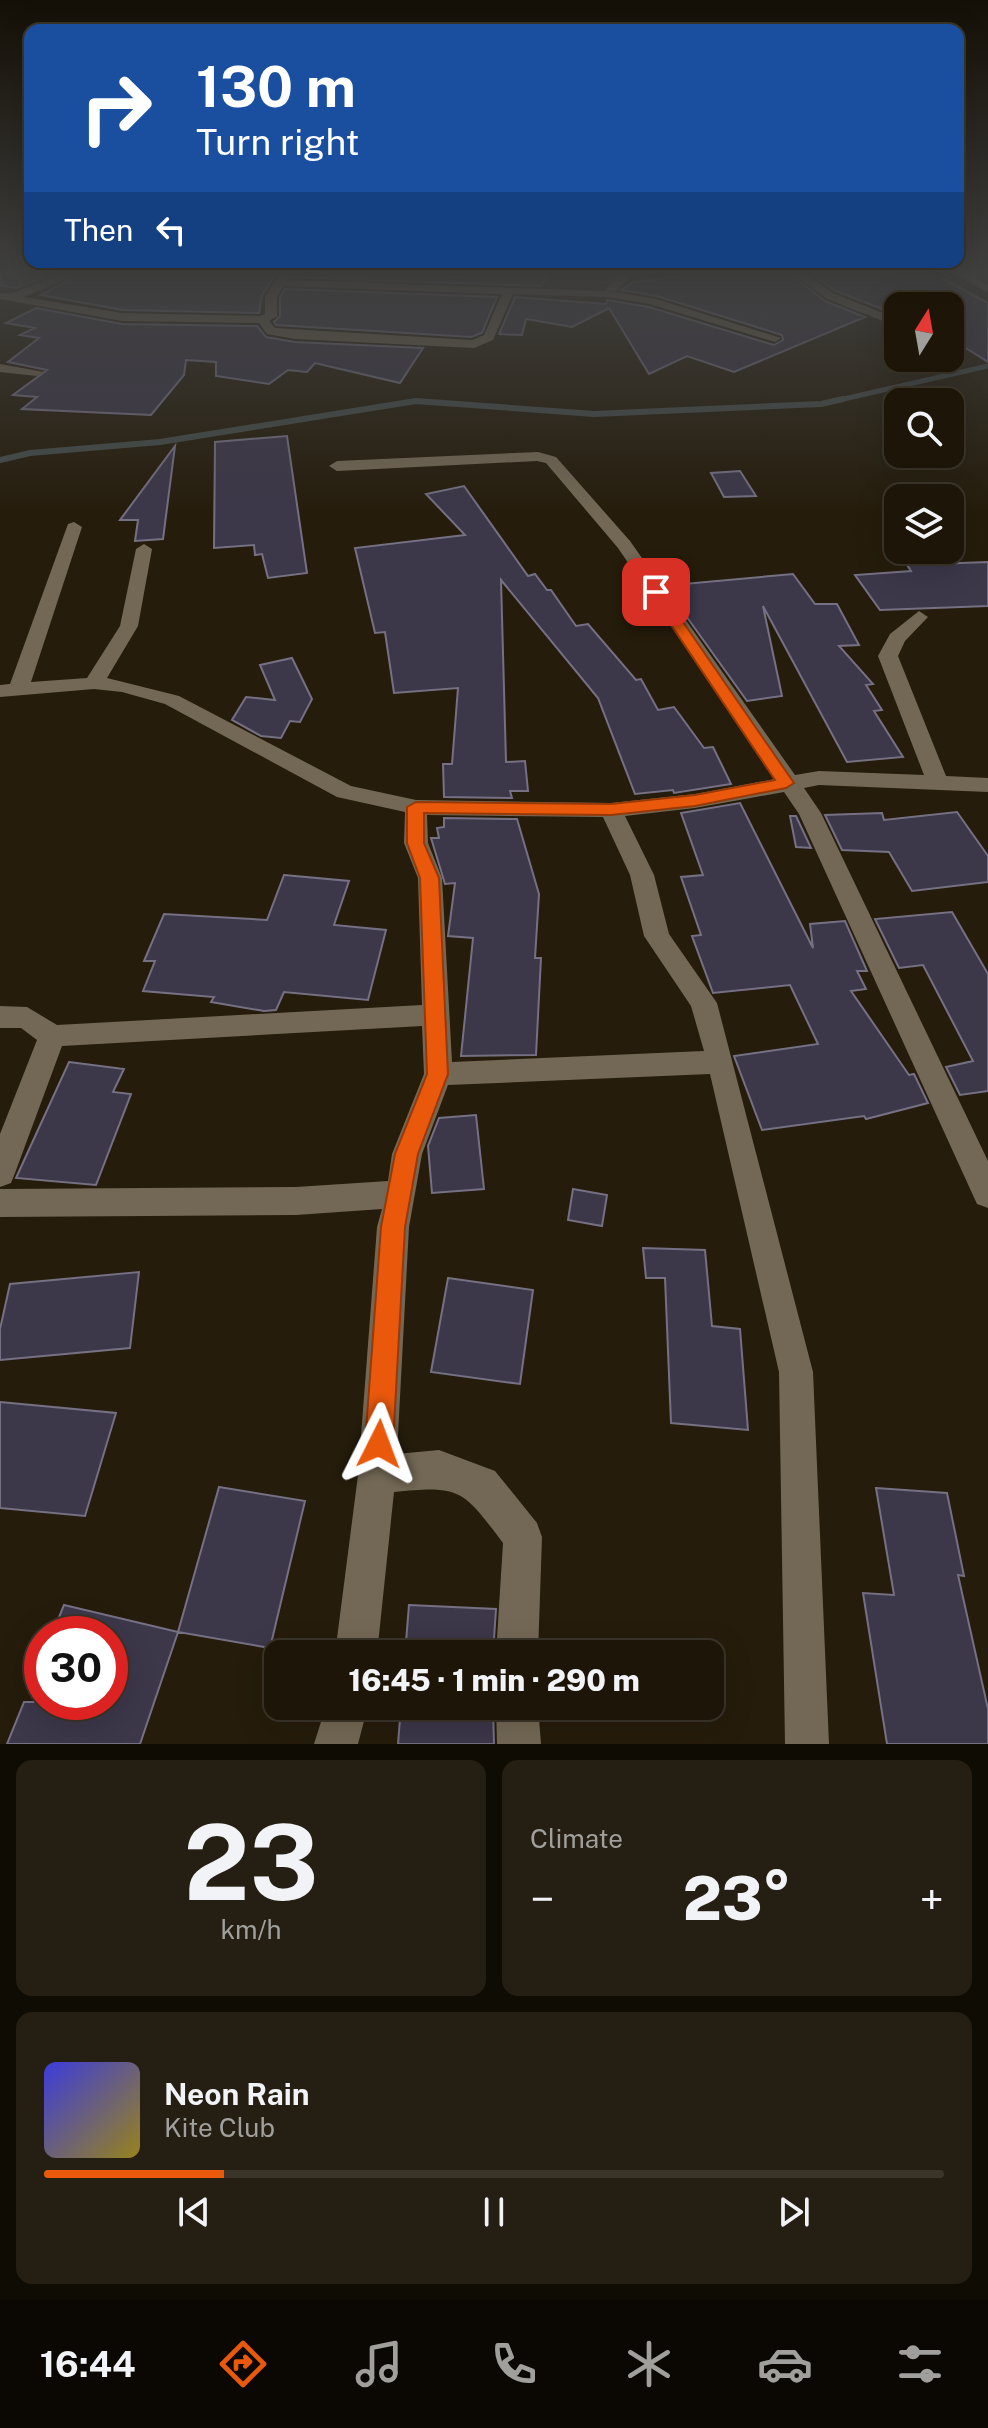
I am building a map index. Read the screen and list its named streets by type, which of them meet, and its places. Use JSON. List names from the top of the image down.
{
  "north": "top",
  "page": {
    "turn": ["130 m", "Turn right"],
    "then": "Then",
    "limit": "30",
    "trip": "16:45 · 1 min · 290 m",
    "tile": [
      ["23", "km/h"],
      "Climate"
    ],
    "heat": ["−", "23°", "+"],
    "song": ["Neon Rain", "Kite Club"],
    "tabs": "16:44"
  }
}
